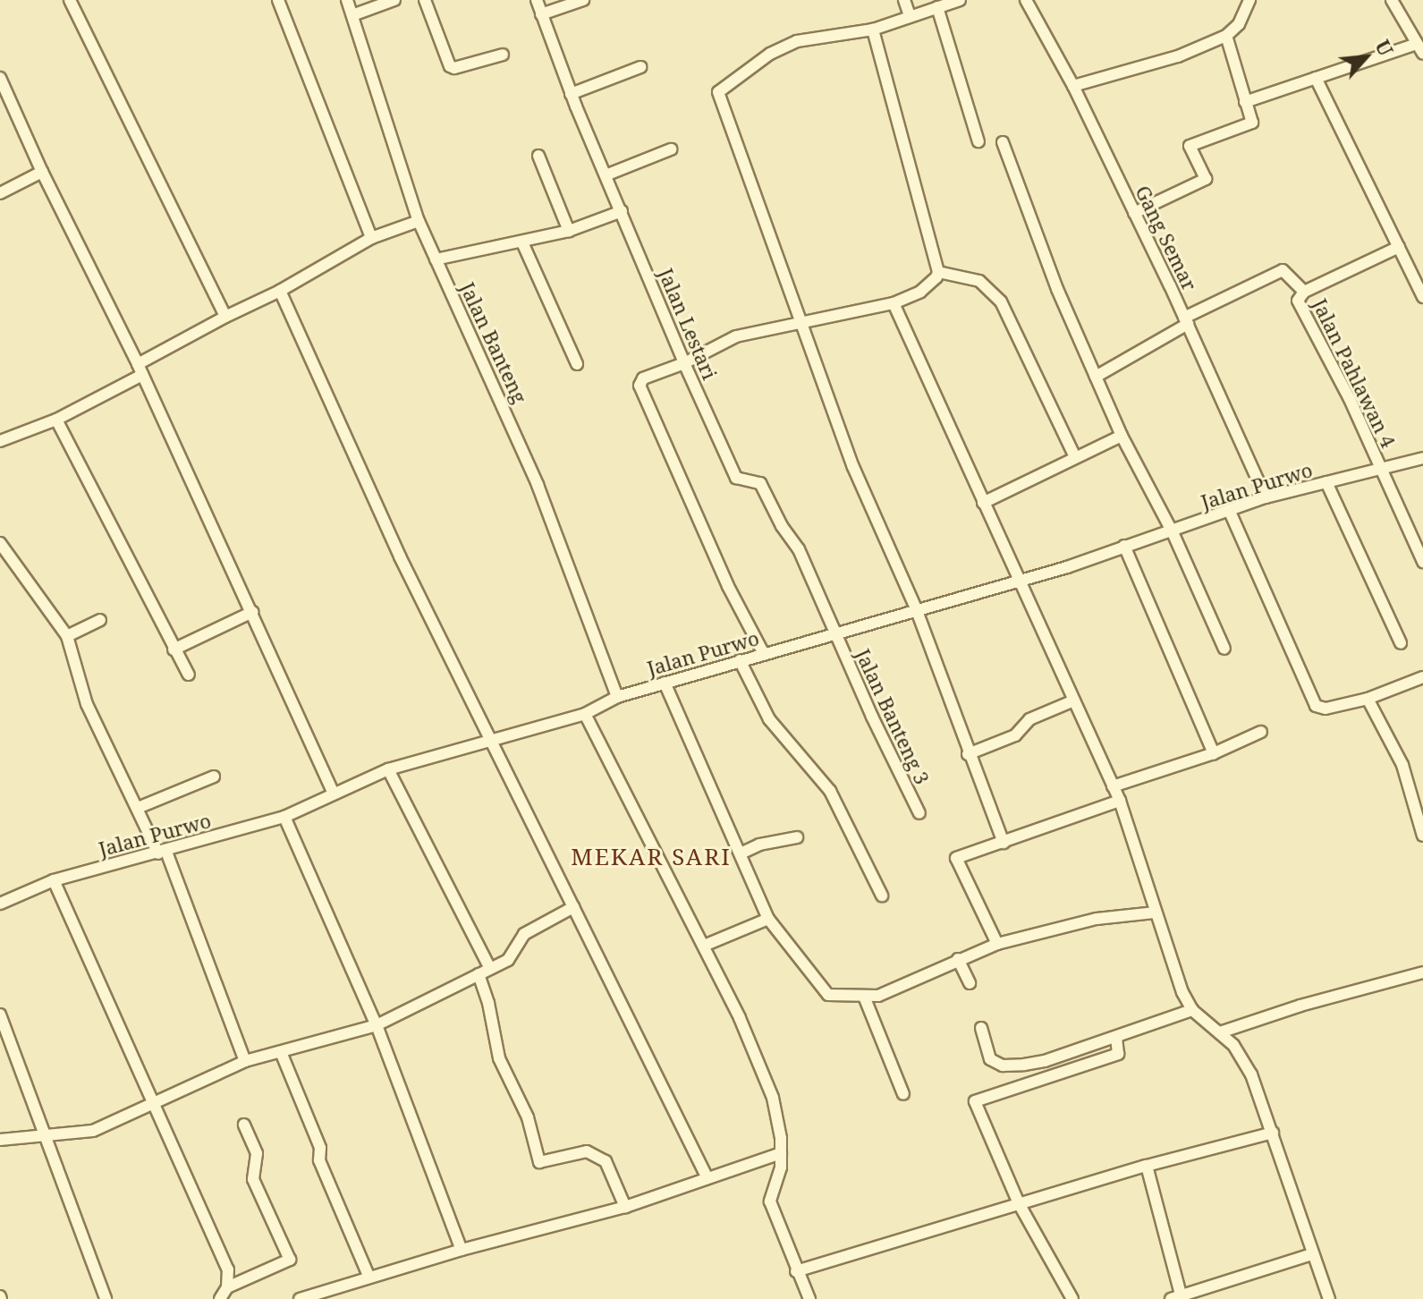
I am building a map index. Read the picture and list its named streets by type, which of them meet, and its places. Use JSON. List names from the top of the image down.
{
  "streets": {
    "street": [
      "Gang Semar",
      "Jalan Lestari",
      "Jalan Banteng",
      "Jalan Pahlawan 4",
      "Jalan Purwo",
      "Jalan Banteng 3"
    ]
  },
  "crossings": [
    ["Gang Semar", "Jalan Purwo"],
    ["Jalan Lestari", "Jalan Purwo"],
    ["Jalan Lestari", "Jalan Banteng 3"],
    ["Jalan Banteng", "Jalan Purwo"],
    ["Jalan Pahlawan 4", "Jalan Purwo"],
    ["Jalan Purwo", "Jalan Banteng 3"]
  ],
  "districts": ["MEKAR SARI"],
  "north": "top right"
}
